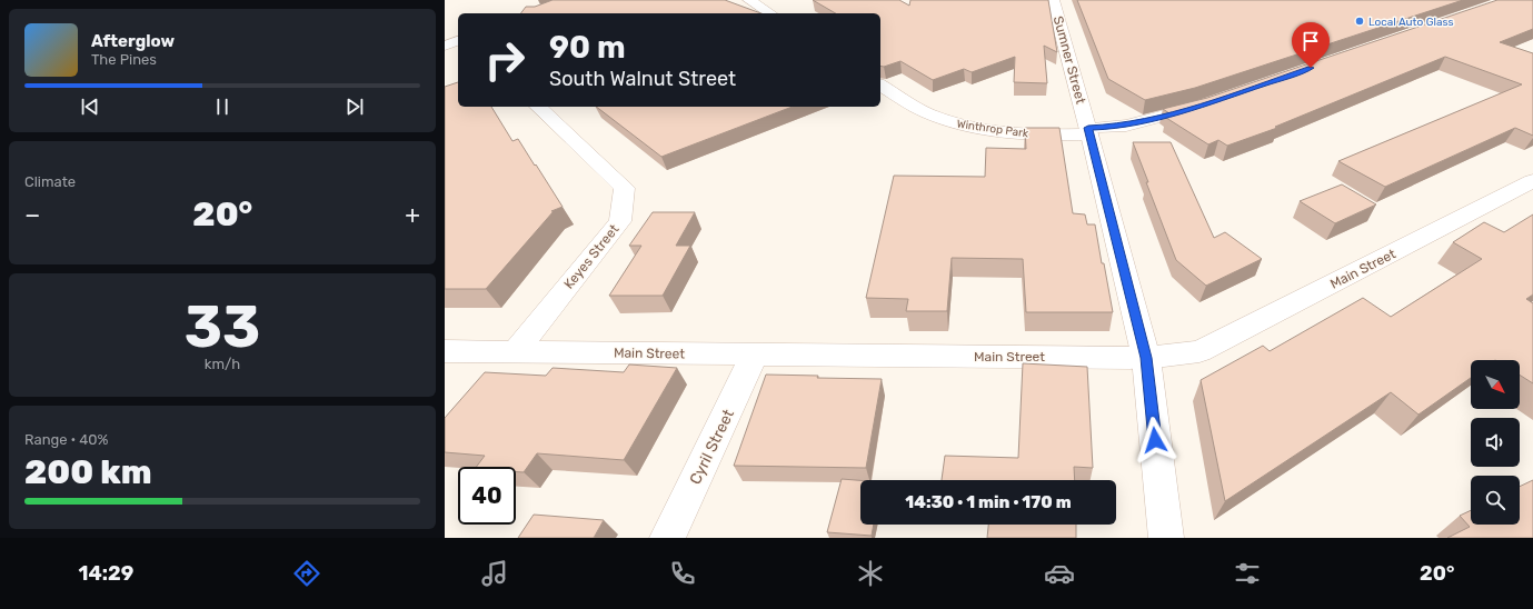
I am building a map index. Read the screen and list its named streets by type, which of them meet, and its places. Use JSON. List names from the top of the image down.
{
  "streets": {
    "street": [
      "Sumner Street",
      "Winthrop Park",
      "Keyes Street",
      "Main Street",
      "Cyril Street"
    ]
  },
  "crossings": [
    ["Sumner Street", "Winthrop Park"],
    ["Sumner Street", "Main Street"],
    ["Keyes Street", "Main Street"],
    ["Main Street", "Cyril Street"]
  ],
  "places": ["Local Auto Glass"],
  "north": "bottom right",
  "page": {
    "turn": ["90 m", "South Walnut Street"],
    "song": ["Afterglow", "The Pines"],
    "tile": [
      "Climate",
      ["33", "km/h"],
      ["Range · 40%", "200 km"]
    ],
    "heat": ["−", "20°", "+"],
    "limit": "40",
    "trip": "14:30 · 1 min · 170 m",
    "tabs": ["14:29", "20°"]
  }
}
